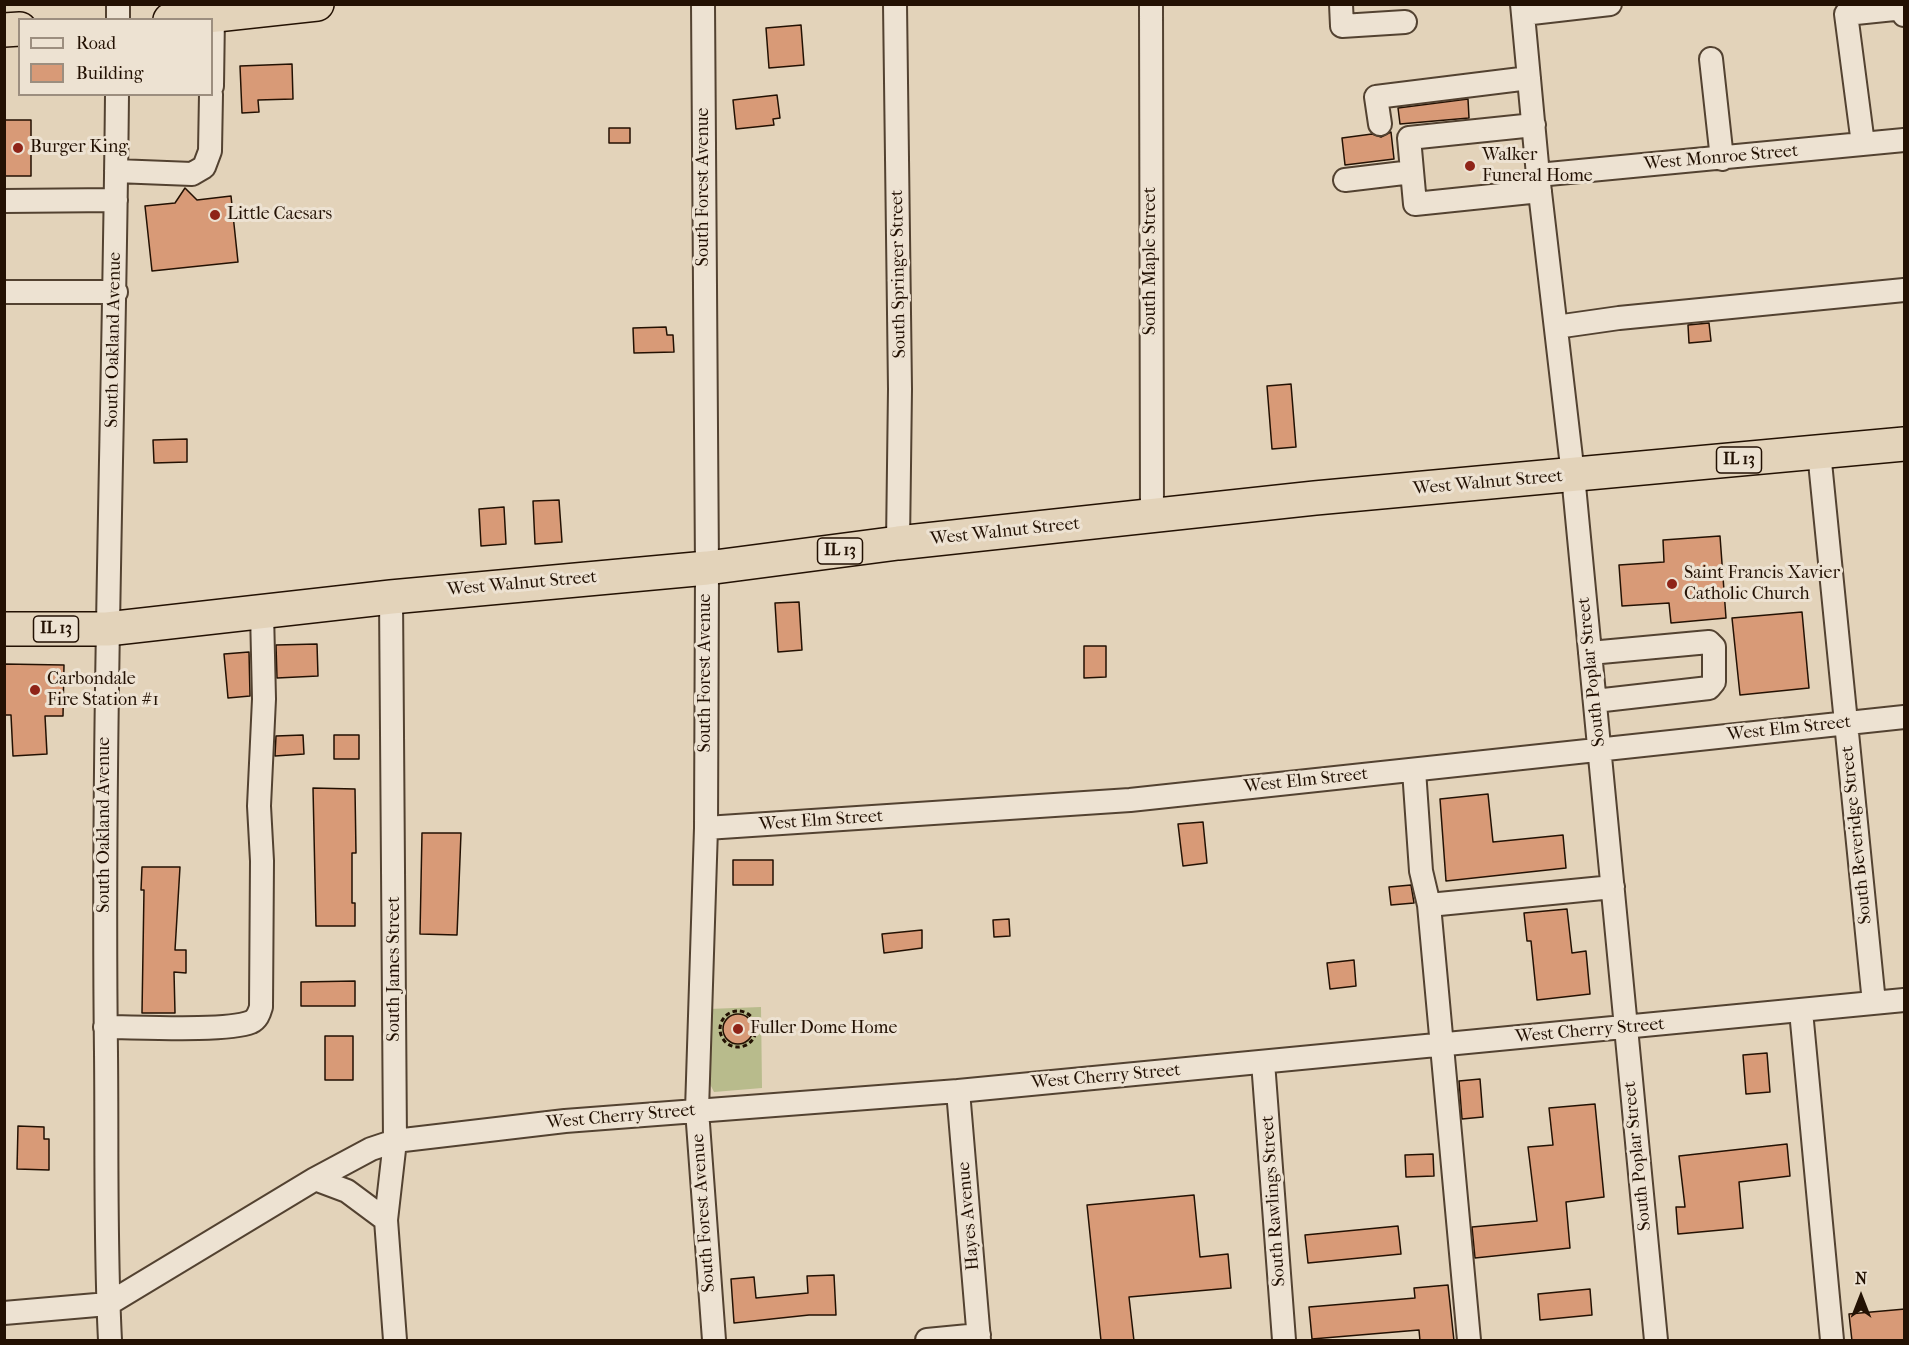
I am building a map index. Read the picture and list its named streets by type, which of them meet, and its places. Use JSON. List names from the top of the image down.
{
  "streets": {
    "highway": ["IL 13", "West Walnut Street"],
    "street": [
      "West Monroe Street",
      "South Forest Avenue",
      "South Maple Street",
      "South Springer Street",
      "South Oakland Avenue",
      "South Poplar Street",
      "West Elm Street",
      "South Beveridge Street",
      "South James Street",
      "West Cherry Street",
      "South Rawlings Street",
      "Hayes Avenue"
    ]
  },
  "crossings": [
    ["West Monroe Street", "South Poplar Street"],
    ["South Forest Avenue", "West Walnut Street"],
    ["South Forest Avenue", "West Elm Street"],
    ["South Forest Avenue", "West Cherry Street"],
    ["South Maple Street", "West Walnut Street"],
    ["South Springer Street", "West Walnut Street"],
    ["South Oakland Avenue", "IL 13"],
    ["South Oakland Avenue", "West Walnut Street"],
    ["South Oakland Avenue", "West Cherry Street"],
    ["IL 13", "West Walnut Street"],
    ["West Walnut Street", "South Poplar Street"],
    ["West Walnut Street", "South Beveridge Street"],
    ["West Walnut Street", "South James Street"],
    ["South Poplar Street", "West Elm Street"],
    ["South Poplar Street", "West Cherry Street"],
    ["West Elm Street", "South Beveridge Street"],
    ["South Beveridge Street", "West Cherry Street"],
    ["South James Street", "West Cherry Street"],
    ["West Cherry Street", "South Rawlings Street"],
    ["West Cherry Street", "Hayes Avenue"]
  ],
  "places": [
    "Burger King",
    "Walker Funeral Home",
    "Little Caesars",
    "Saint Francis Xavier Catholic Church",
    "Carbondale Fire Station #1",
    "Fuller Dome Home"
  ],
  "legend": ["Road", "Building"],
  "north": "top"
}
